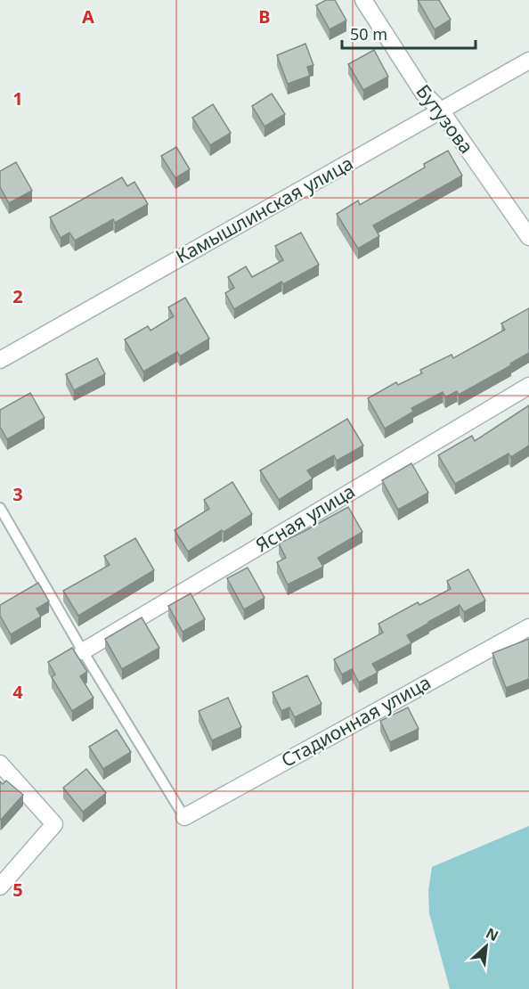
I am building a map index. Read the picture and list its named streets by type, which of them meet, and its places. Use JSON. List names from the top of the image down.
{
  "streets": {
    "street": [
      "Бутузова",
      "Камышлинская улица",
      "Ясная улица",
      "Стадионная улица"
    ]
  },
  "crossings": [
    ["Бутузова", "Камышлинская улица"]
  ],
  "scale_bar": "50 m",
  "north": "top right",
  "grid": {
    "columns": ["A", "B"],
    "rows": [
      "1",
      "2",
      "3",
      "4",
      "5"
    ]
  }
}
